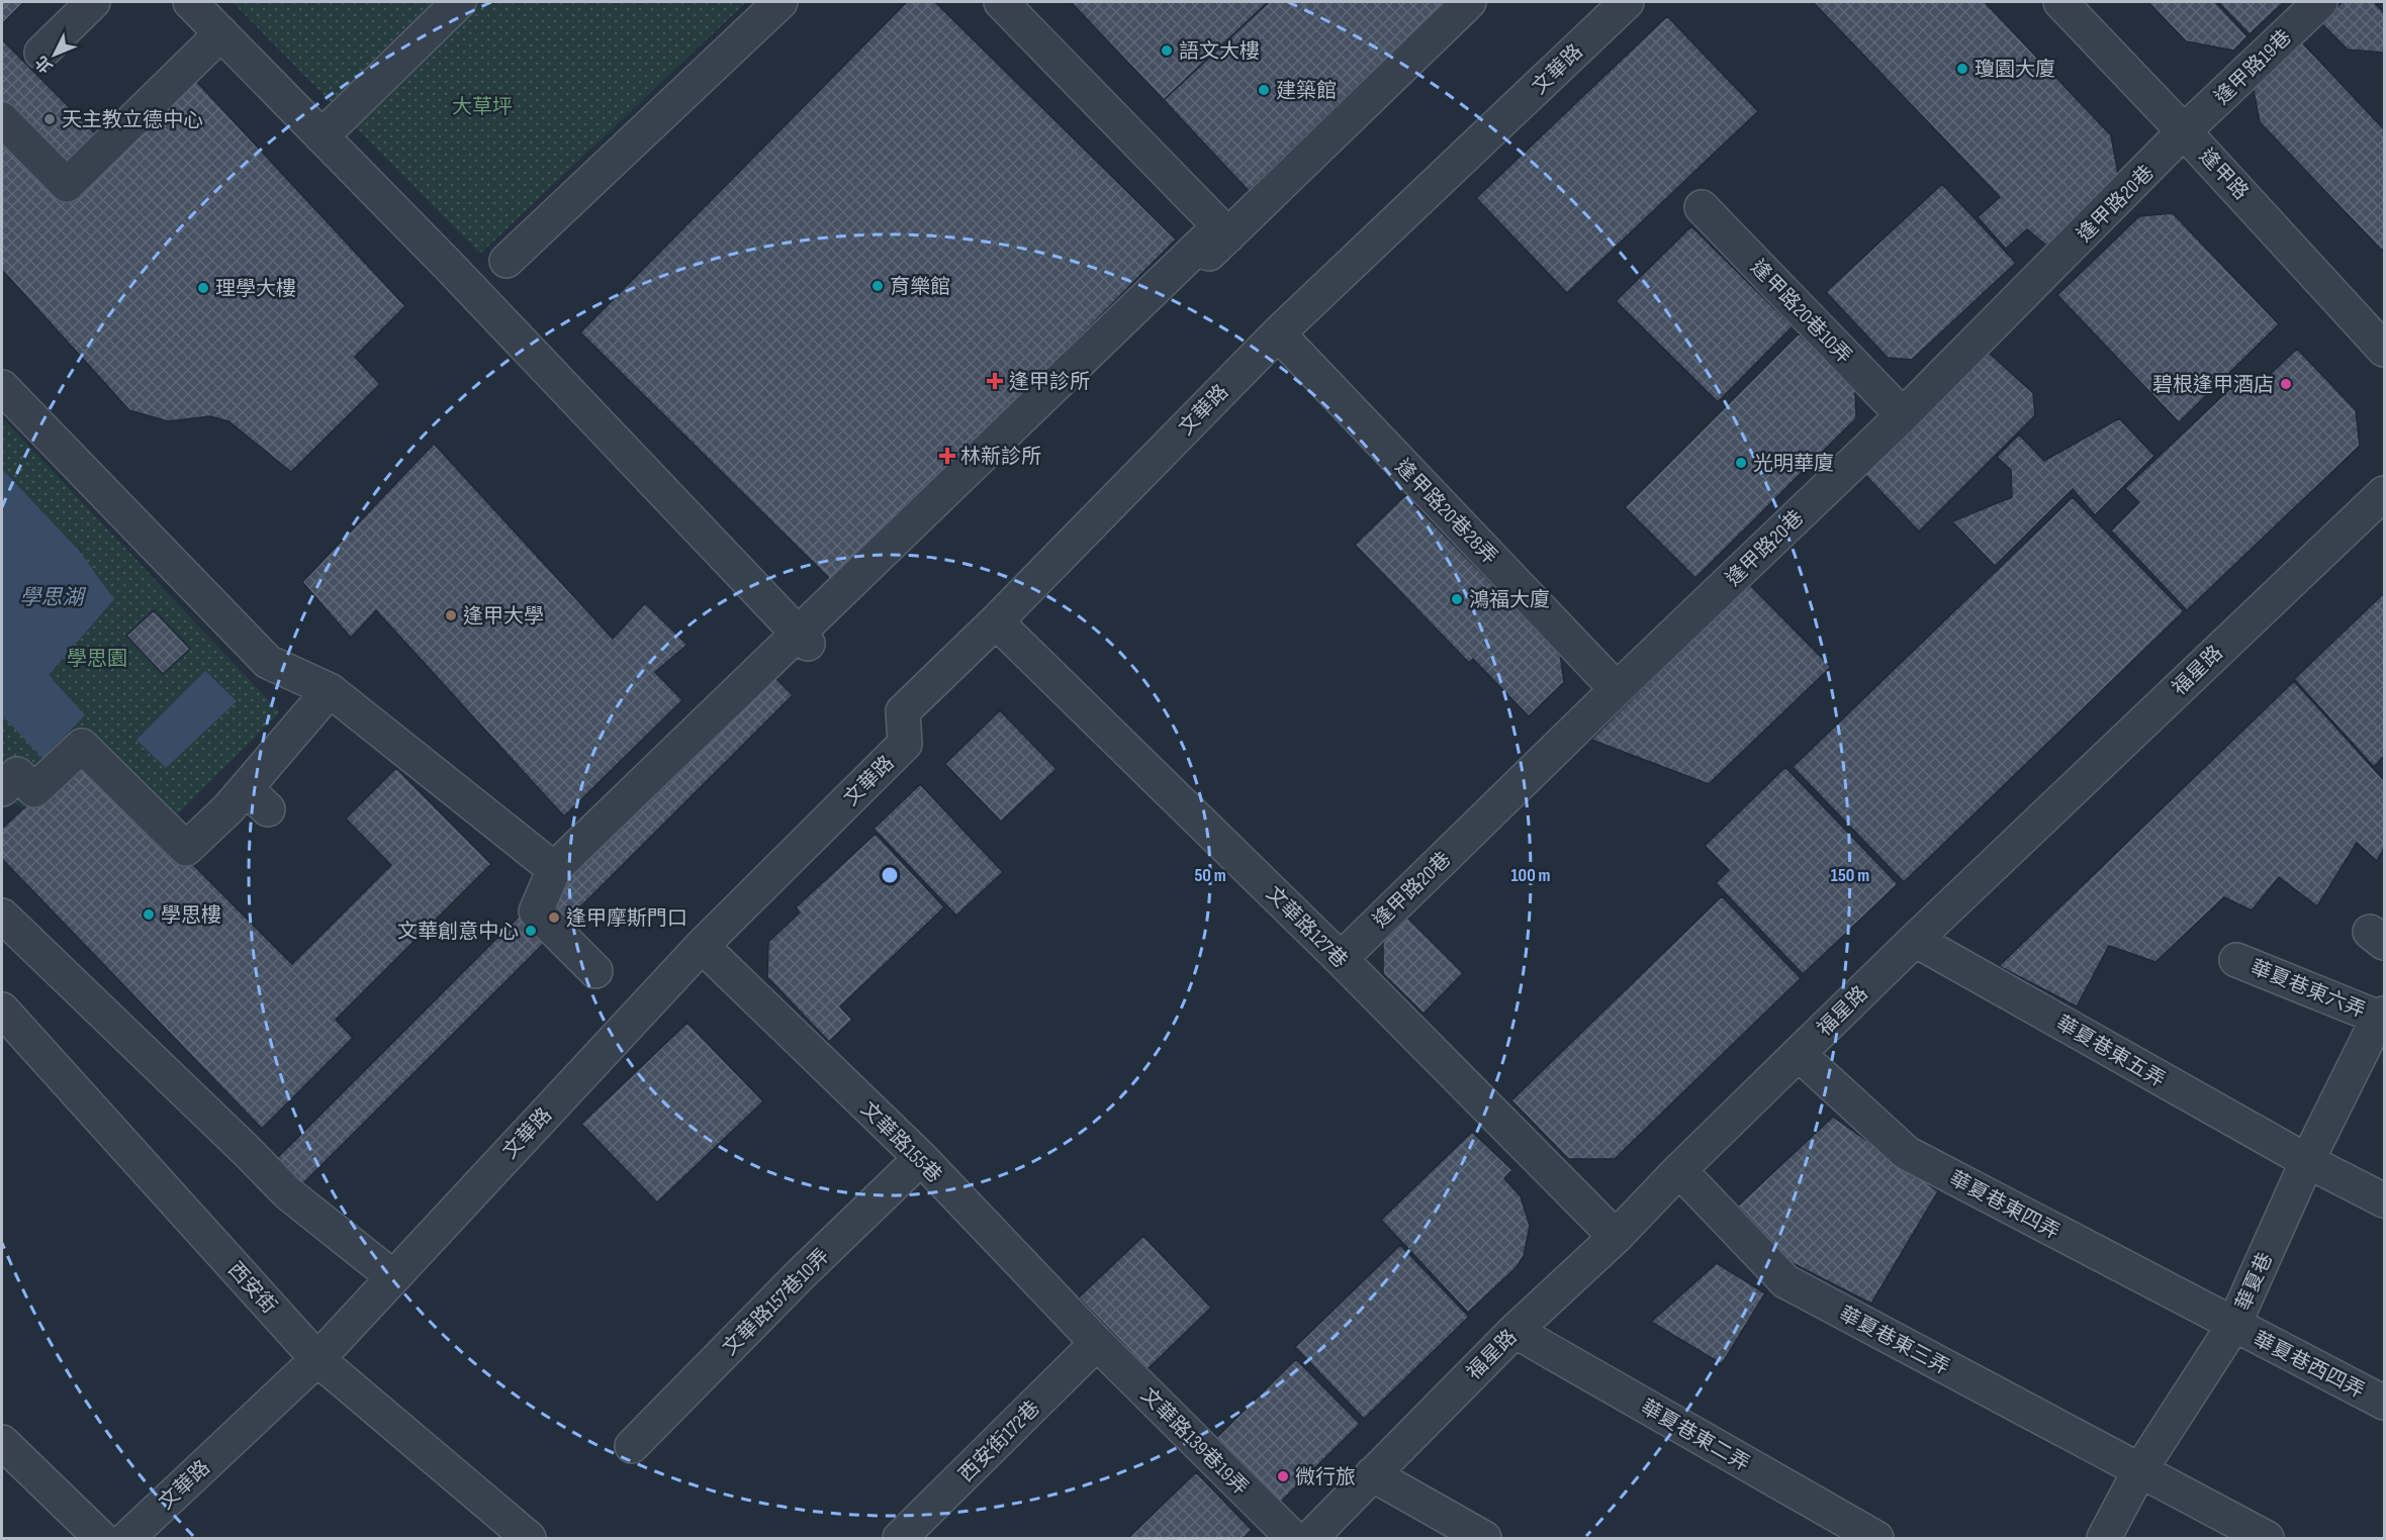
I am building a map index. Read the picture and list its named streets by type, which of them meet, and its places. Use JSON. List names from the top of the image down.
{
  "streets": {
    "street": [
      "逢甲路19巷",
      "文華路",
      "逢甲路",
      "逢甲路20巷",
      "逢甲路20巷10弄",
      "逢甲路20巷28弄",
      "福星路",
      "文華路127巷",
      "華夏巷東六弄",
      "華夏巷東五弄",
      "文華路155巷",
      "華夏巷東四弄",
      "華夏巷",
      "西安街",
      "文華路157巷10弄",
      "華夏巷東三弄",
      "華夏巷西四弄",
      "華夏巷東二弄",
      "西安街172巷",
      "文華路139巷19弄"
    ]
  },
  "crossings": [
    ["逢甲路19巷", "逢甲路"],
    ["逢甲路19巷", "逢甲路20巷"],
    ["文華路", "逢甲路20巷28弄"],
    ["文華路", "文華路127巷"],
    ["文華路", "文華路155巷"],
    ["文華路", "西安街"],
    ["逢甲路", "逢甲路20巷"],
    ["逢甲路20巷", "逢甲路20巷10弄"],
    ["逢甲路20巷", "逢甲路20巷28弄"],
    ["逢甲路20巷", "文華路127巷"],
    ["福星路", "文華路127巷"],
    ["福星路", "華夏巷東五弄"],
    ["福星路", "華夏巷東四弄"],
    ["福星路", "華夏巷東三弄"],
    ["福星路", "華夏巷東二弄"],
    ["華夏巷東六弄", "華夏巷"],
    ["華夏巷東五弄", "華夏巷"],
    ["文華路155巷", "文華路157巷10弄"],
    ["文華路155巷", "西安街172巷"],
    ["文華路155巷", "文華路139巷19弄"],
    ["華夏巷東四弄", "華夏巷"],
    ["華夏巷東四弄", "華夏巷西四弄"],
    ["華夏巷", "華夏巷東三弄"],
    ["華夏巷", "華夏巷西四弄"],
    ["西安街172巷", "文華路139巷19弄"]
  ],
  "water": ["學思湖"],
  "parks": ["大草坪", "學思園"],
  "places": {
    "other": [
      "語文大樓",
      "瓊園大廈",
      "建築館",
      "天主教立德中心",
      "育樂館",
      "理學大樓",
      "碧根逢甲酒店",
      "光明華廈",
      "鴻福大廈",
      "逢甲大學",
      "學思樓",
      "逢甲摩斯門口",
      "文華創意中心",
      "微行旅"
    ],
    "health": ["逢甲診所", "林新診所"]
  },
  "north": "bottom left",
  "rings": ["50 m", "100 m", "150 m"]
}
